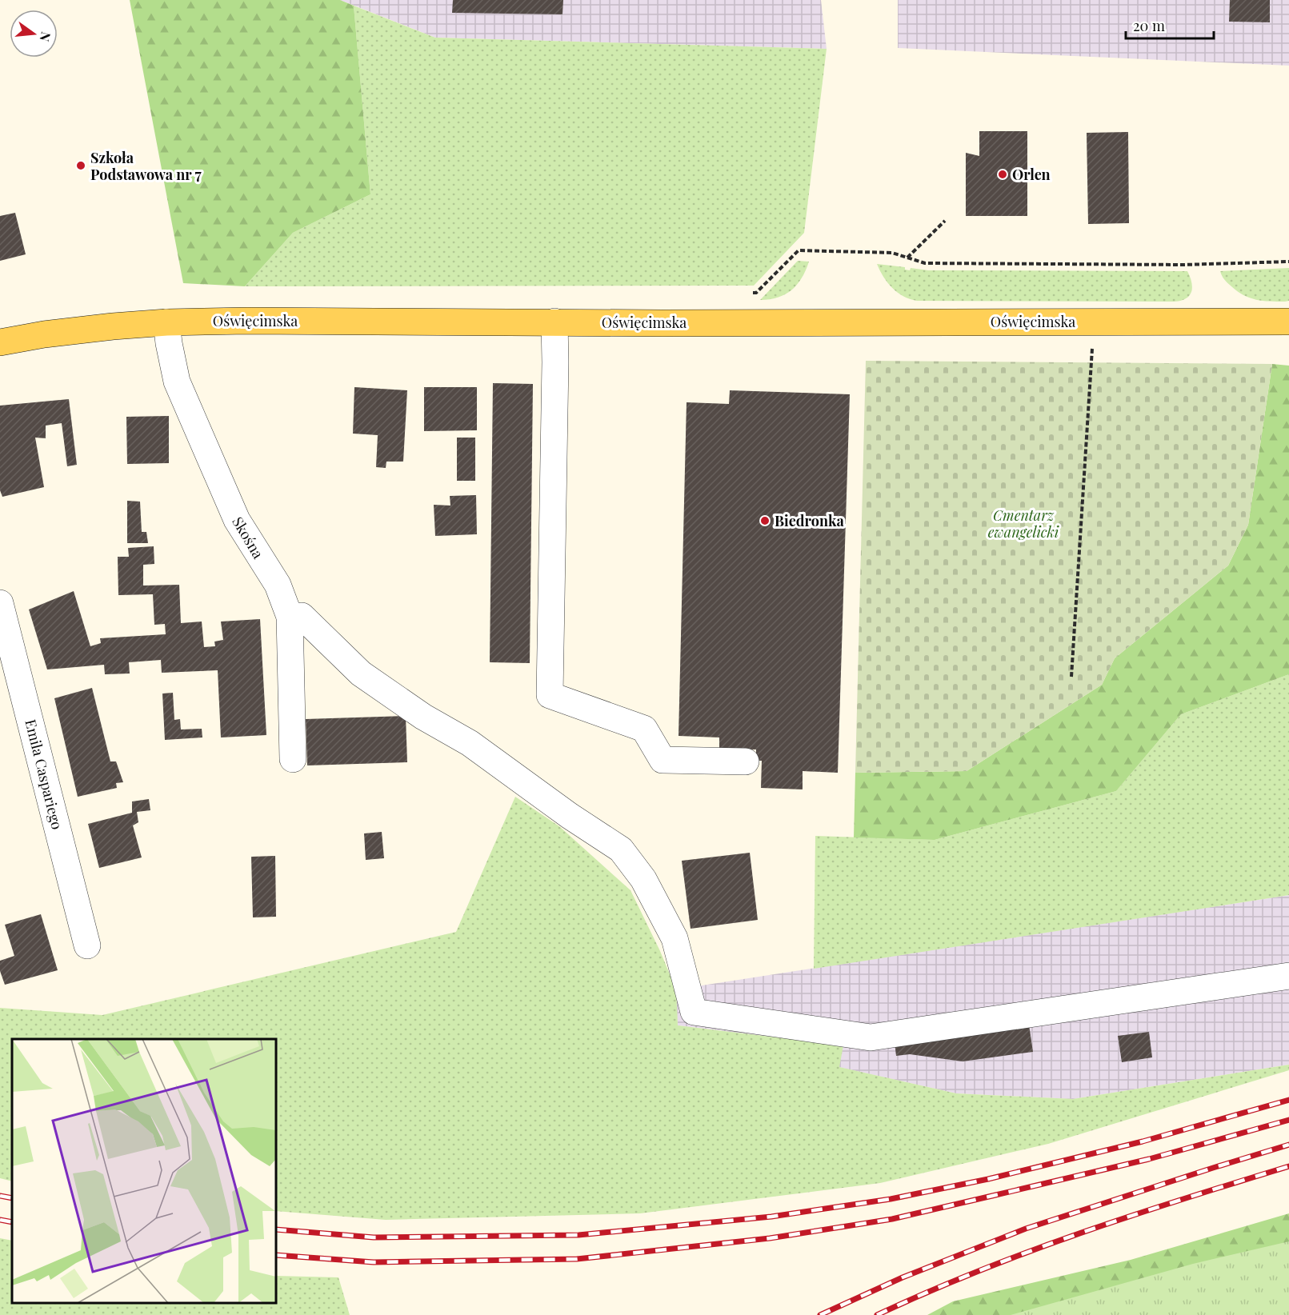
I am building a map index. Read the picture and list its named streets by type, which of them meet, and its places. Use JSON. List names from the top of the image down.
{
  "streets": {
    "main road": ["Oświęcimska"],
    "street": ["Skośna", "Emila Caspariego"]
  },
  "crossings": [
    ["Oświęcimska", "Skośna"]
  ],
  "parks": ["Cmentarz ewangelicki"],
  "places": ["Szkoła Podstawowa nr 7", "Orlen", "Biedronka"],
  "scale_bar": "20 m",
  "north": "right"
}
